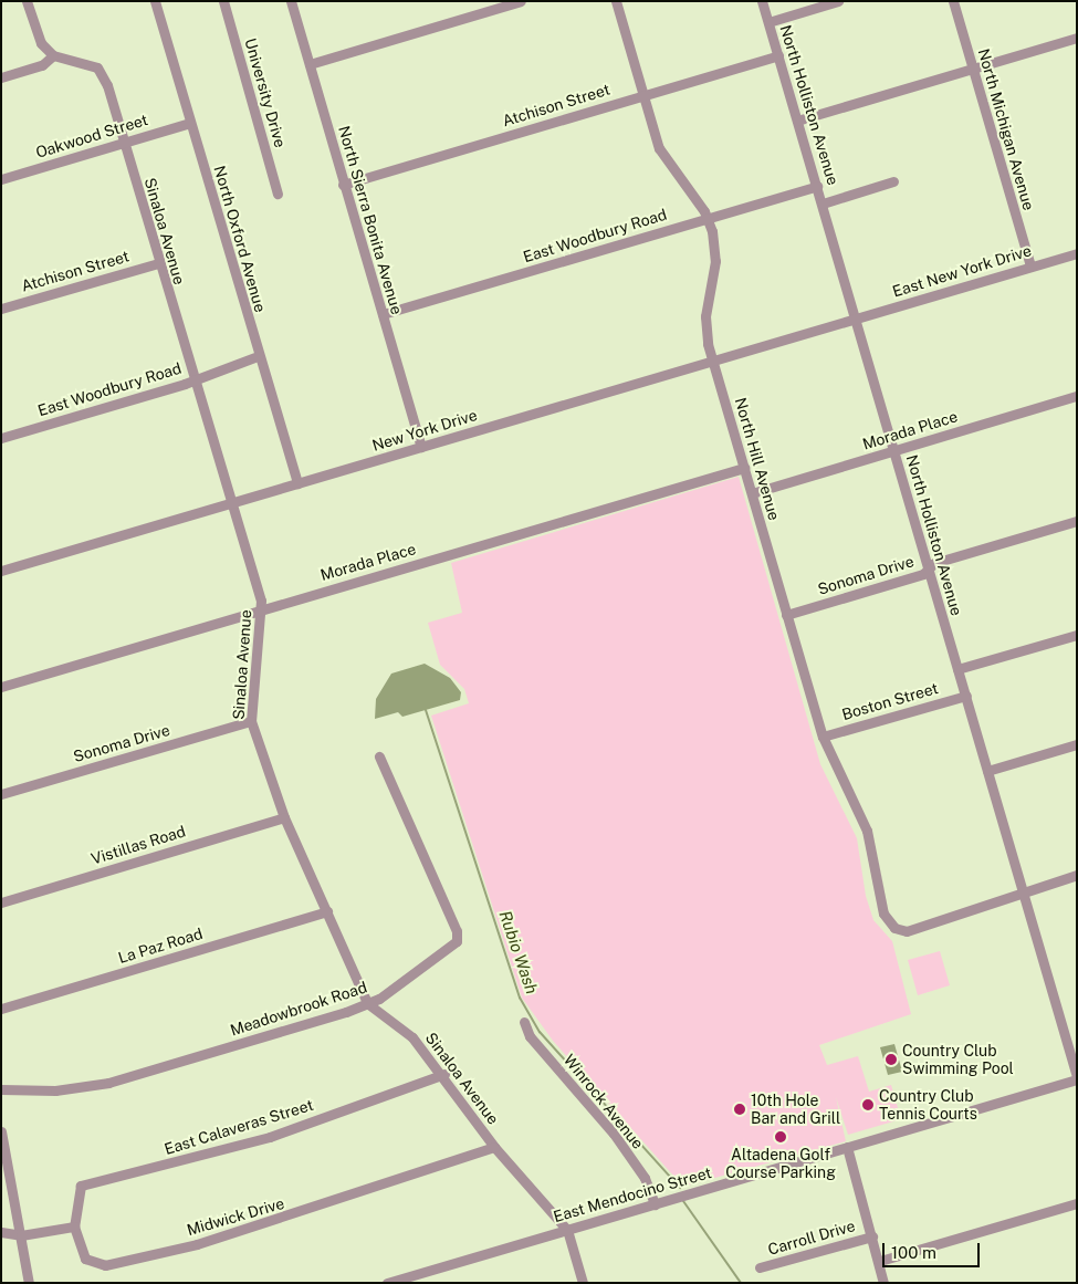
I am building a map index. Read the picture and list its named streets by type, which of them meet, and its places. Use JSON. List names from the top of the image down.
{
  "streets": {
    "street": [
      "University Drive",
      "Atchison Street",
      "North Holliston Avenue",
      "North Michigan Avenue",
      "Oakwood Street",
      "North Sierra Bonita Avenue",
      "Sinaloa Avenue",
      "East Woodbury Road",
      "North Oxford Avenue",
      "East New York Drive",
      "New York Drive",
      "Morada Place",
      "North Hill Avenue",
      "Sonoma Drive",
      "Boston Street",
      "Vistillas Road",
      "La Paz Road",
      "Meadowbrook Road",
      "Winrock Avenue",
      "East Calaveras Street",
      "East Mendocino Street",
      "Midwick Drive",
      "Carroll Drive"
    ]
  },
  "crossings": [
    ["Atchison Street", "North Holliston Avenue"],
    ["Atchison Street", "North Sierra Bonita Avenue"],
    ["Atchison Street", "Sinaloa Avenue"],
    ["Atchison Street", "North Hill Avenue"],
    ["North Holliston Avenue", "East Woodbury Road"],
    ["North Holliston Avenue", "East New York Drive"],
    ["North Holliston Avenue", "New York Drive"],
    ["North Holliston Avenue", "Morada Place"],
    ["North Holliston Avenue", "North Hill Avenue"],
    ["North Holliston Avenue", "Sonoma Drive"],
    ["North Holliston Avenue", "Boston Street"],
    ["North Holliston Avenue", "East Mendocino Street"],
    ["North Michigan Avenue", "East New York Drive"],
    ["Oakwood Street", "Sinaloa Avenue"],
    ["Oakwood Street", "North Oxford Avenue"],
    ["North Sierra Bonita Avenue", "East Woodbury Road"],
    ["North Sierra Bonita Avenue", "New York Drive"],
    ["Sinaloa Avenue", "East Woodbury Road"],
    ["Sinaloa Avenue", "New York Drive"],
    ["Sinaloa Avenue", "Morada Place"],
    ["Sinaloa Avenue", "Sonoma Drive"],
    ["Sinaloa Avenue", "Vistillas Road"],
    ["Sinaloa Avenue", "La Paz Road"],
    ["Sinaloa Avenue", "Meadowbrook Road"],
    ["Sinaloa Avenue", "East Calaveras Street"],
    ["Sinaloa Avenue", "East Mendocino Street"],
    ["Sinaloa Avenue", "Midwick Drive"],
    ["East Woodbury Road", "North Oxford Avenue"],
    ["East Woodbury Road", "North Hill Avenue"],
    ["North Oxford Avenue", "New York Drive"],
    ["East New York Drive", "New York Drive"],
    ["New York Drive", "North Hill Avenue"],
    ["Morada Place", "North Hill Avenue"],
    ["North Hill Avenue", "Sonoma Drive"],
    ["North Hill Avenue", "Boston Street"],
    ["Winrock Avenue", "East Mendocino Street"],
    ["East Calaveras Street", "Midwick Drive"]
  ],
  "water": ["Rubio Wash"],
  "places": [
    "Country Club Swimming Pool",
    "Country Club Tennis Courts",
    "10th Hole Bar and Grill",
    "Altadena Golf Course Parking"
  ],
  "scale_bar": "100 m"
}
